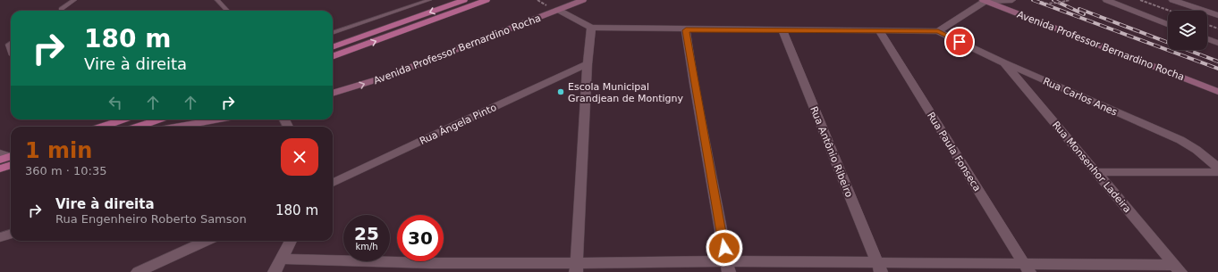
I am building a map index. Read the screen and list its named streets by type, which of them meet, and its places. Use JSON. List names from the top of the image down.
{
  "streets": {
    "main road": ["Avenida Professor Bernardino Rocha"],
    "street": [
      "Rua Carlos Anes",
      "Rua Ângela Pinto",
      "Rua Antônio Ribeiro",
      "Rua Paula Fonseca",
      "Rua Monsenhor Ladeira"
    ]
  },
  "crossings": [
    ["Rua Carlos Anes", "Rua Monsenhor Ladeira"]
  ],
  "places": ["Escola Municipal Grandjean de Montigny"],
  "page": {
    "turn": ["180 m", "Vire à direita"],
    "heading": ["1 min", "360 m · 10:35"],
    "list": [
      {
        "name": "Vire à direita",
        "note": "Rua Engenheiro Roberto Samson",
        "value": "180 m"
      }
    ],
    "speed": "25 km/h",
    "limit": "30"
  }
}
